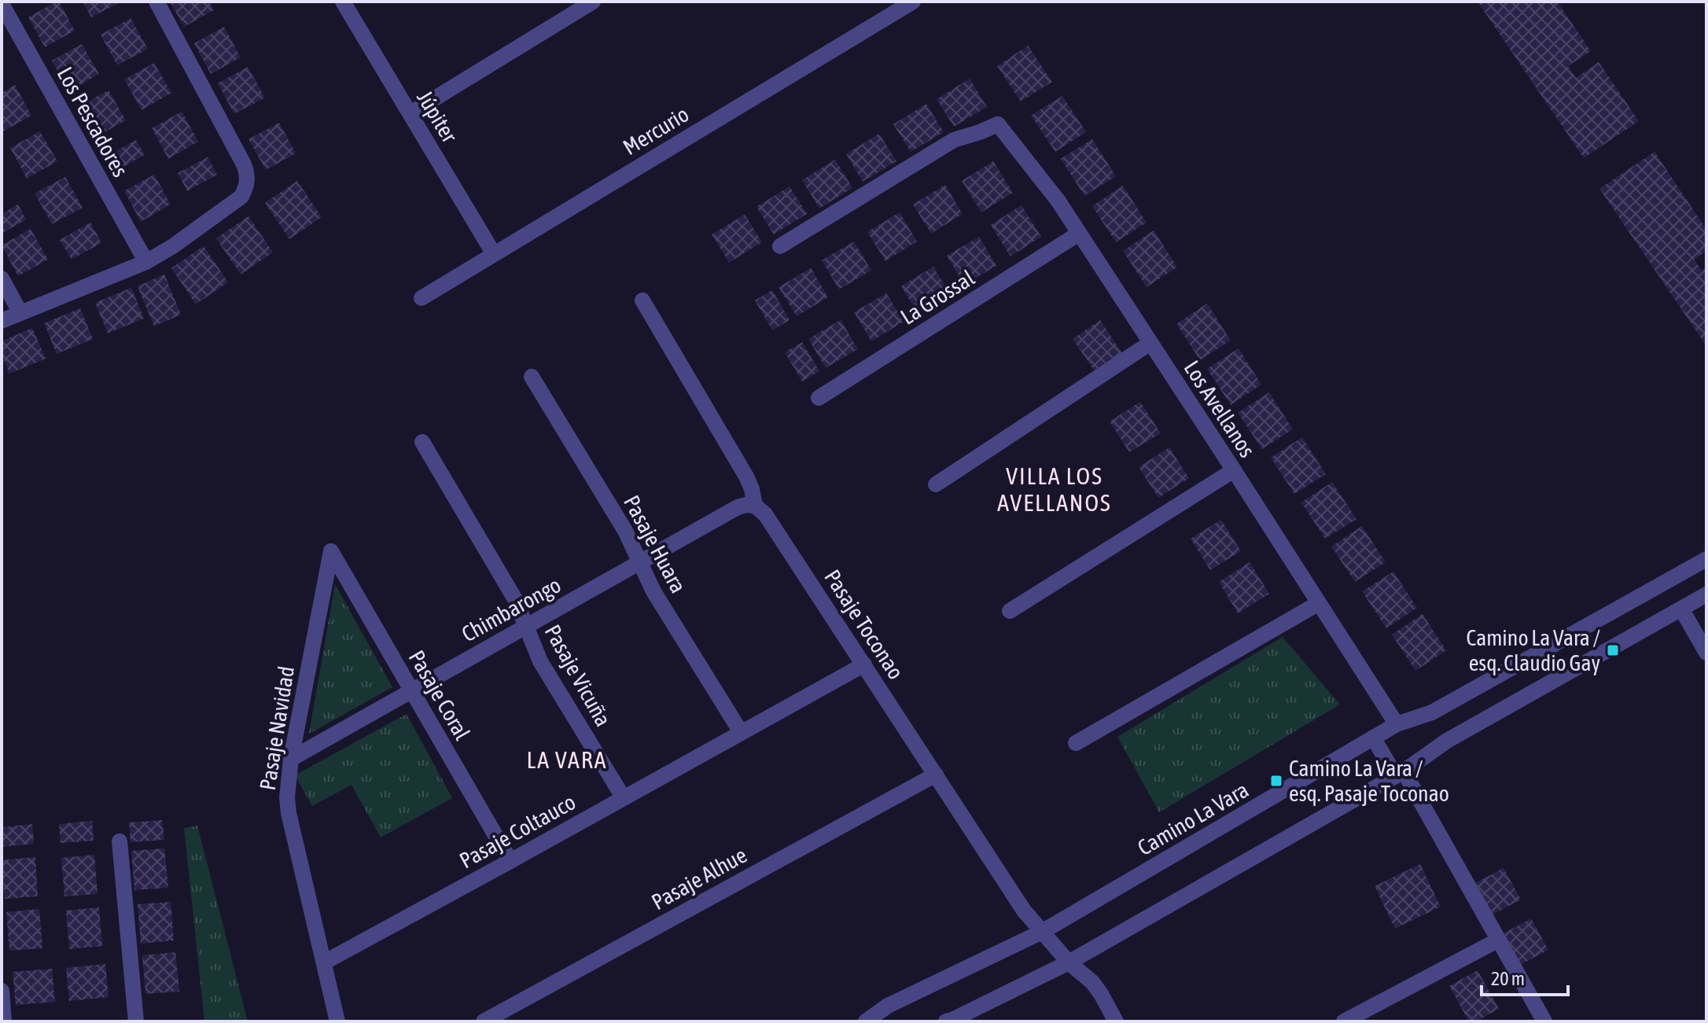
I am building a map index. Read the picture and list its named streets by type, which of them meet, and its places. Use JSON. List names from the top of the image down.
{
  "streets": {
    "street": [
      "Júpiter",
      "Los Pescadores",
      "Mercurio",
      "La Grossal",
      "Los Avellanos",
      "Pasaje Huara",
      "Chimbarongo",
      "Pasaje Toconao",
      "Pasaje Vicuña",
      "Pasaje Coral",
      "Pasaje Navidad",
      "Camino La Vara",
      "Pasaje Coltauco",
      "Pasaje Alhue"
    ]
  },
  "crossings": [
    ["Júpiter", "Mercurio"],
    ["La Grossal", "Los Avellanos"],
    ["Los Avellanos", "Camino La Vara"],
    ["Pasaje Huara", "Chimbarongo"],
    ["Pasaje Huara", "Pasaje Coltauco"],
    ["Chimbarongo", "Pasaje Toconao"],
    ["Chimbarongo", "Pasaje Vicuña"],
    ["Chimbarongo", "Pasaje Coral"],
    ["Chimbarongo", "Pasaje Navidad"],
    ["Pasaje Toconao", "Camino La Vara"],
    ["Pasaje Toconao", "Pasaje Coltauco"],
    ["Pasaje Toconao", "Pasaje Alhue"],
    ["Pasaje Vicuña", "Pasaje Coltauco"],
    ["Pasaje Coral", "Pasaje Navidad"],
    ["Pasaje Coral", "Pasaje Coltauco"],
    ["Pasaje Navidad", "Pasaje Coltauco"]
  ],
  "districts": ["VILLA LOS AVELLANOS", "LA VARA"],
  "places": {
    "transit": ["Camino La Vara / esq. Claudio Gay", "Camino La Vara / esq. Pasaje Toconao"]
  },
  "scale_bar": "20 m"
}
